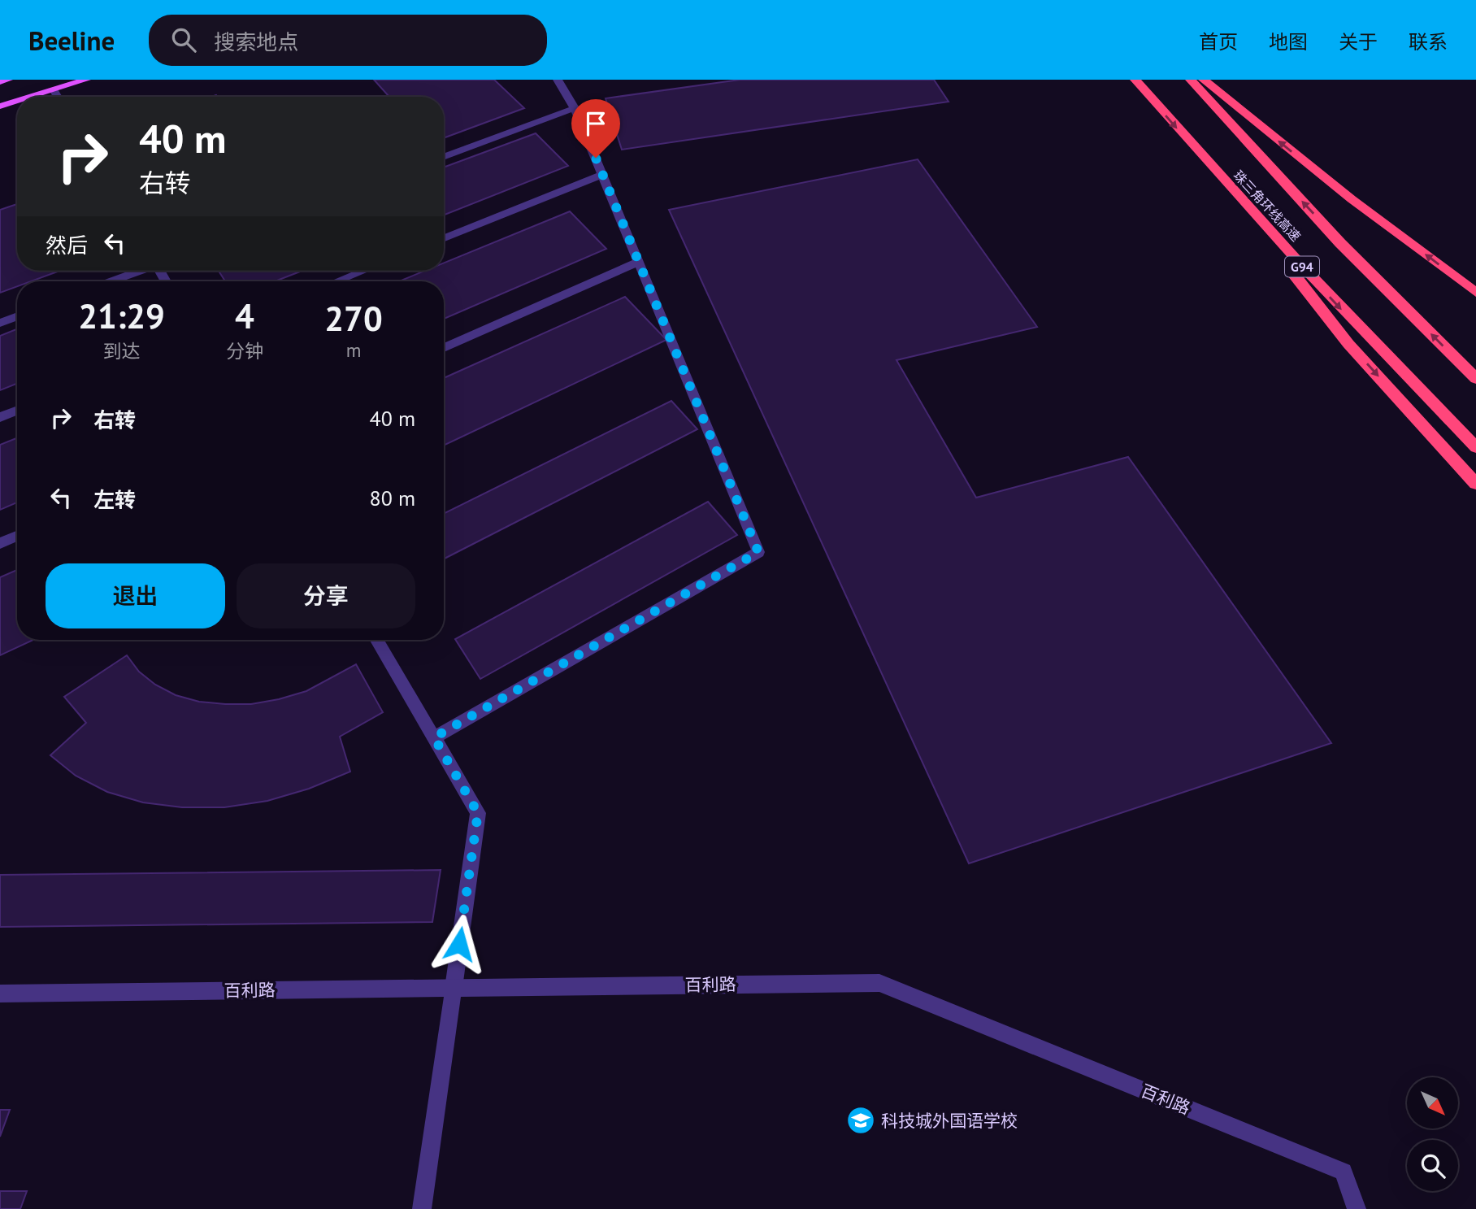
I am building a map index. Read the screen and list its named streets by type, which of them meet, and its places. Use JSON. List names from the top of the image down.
{
  "streets": {
    "highway": ["珠三角环线高速", "G94"],
    "street": ["百利路"]
  },
  "places": {
    "school or university": ["科技城外国语学校"]
  },
  "north": "bottom right",
  "page": {
    "header": "Beeline",
    "search": "搜索地点",
    "nav": [
      "首页",
      "地图",
      "关于",
      "联系"
    ],
    "turn": ["40 m", "右转"],
    "then": "然后",
    "eta": [
      "21:29",
      "到达",
      "4",
      "分钟",
      "270",
      "m"
    ],
    "list": [
      {
        "name": "右转",
        "value": "40 m"
      },
      {
        "name": "左转",
        "value": "80 m"
      }
    ],
    "buttons": ["退出", "分享"]
  }
}
